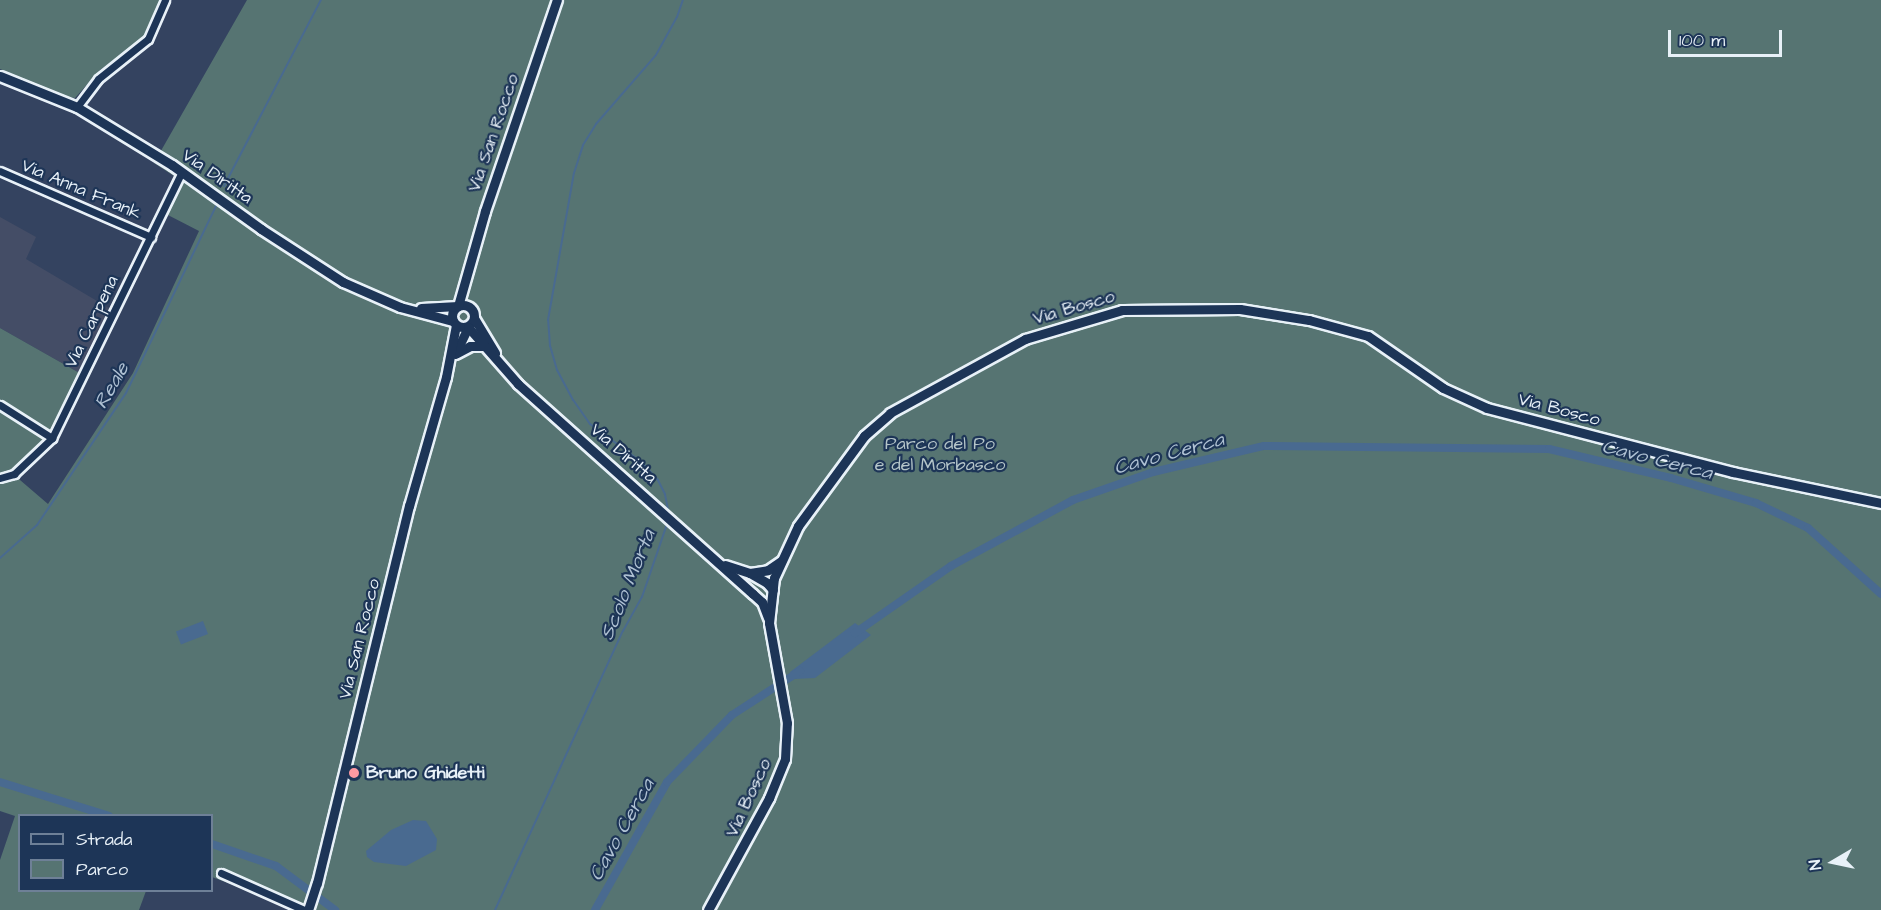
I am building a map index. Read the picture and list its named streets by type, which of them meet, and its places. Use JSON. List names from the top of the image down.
{
  "streets": {
    "street": [
      "Via San Rocco",
      "Via Diritta",
      "Via Anna Frank",
      "Via Bosco",
      "Via Carpena"
    ]
  },
  "crossings": [
    ["Via San Rocco", "Via Diritta"],
    ["Via Diritta", "Via Bosco"],
    ["Via Diritta", "Via Carpena"],
    ["Via Anna Frank", "Via Carpena"]
  ],
  "water": ["Reale", "Cavo Cerca", "Scolo Morta"],
  "parks": ["Parco del Po e del Morbasco"],
  "places": ["Bruno Ghidetti"],
  "legend": ["Strada", "Parco"],
  "scale_bar": "100 m",
  "north": "left"
}
